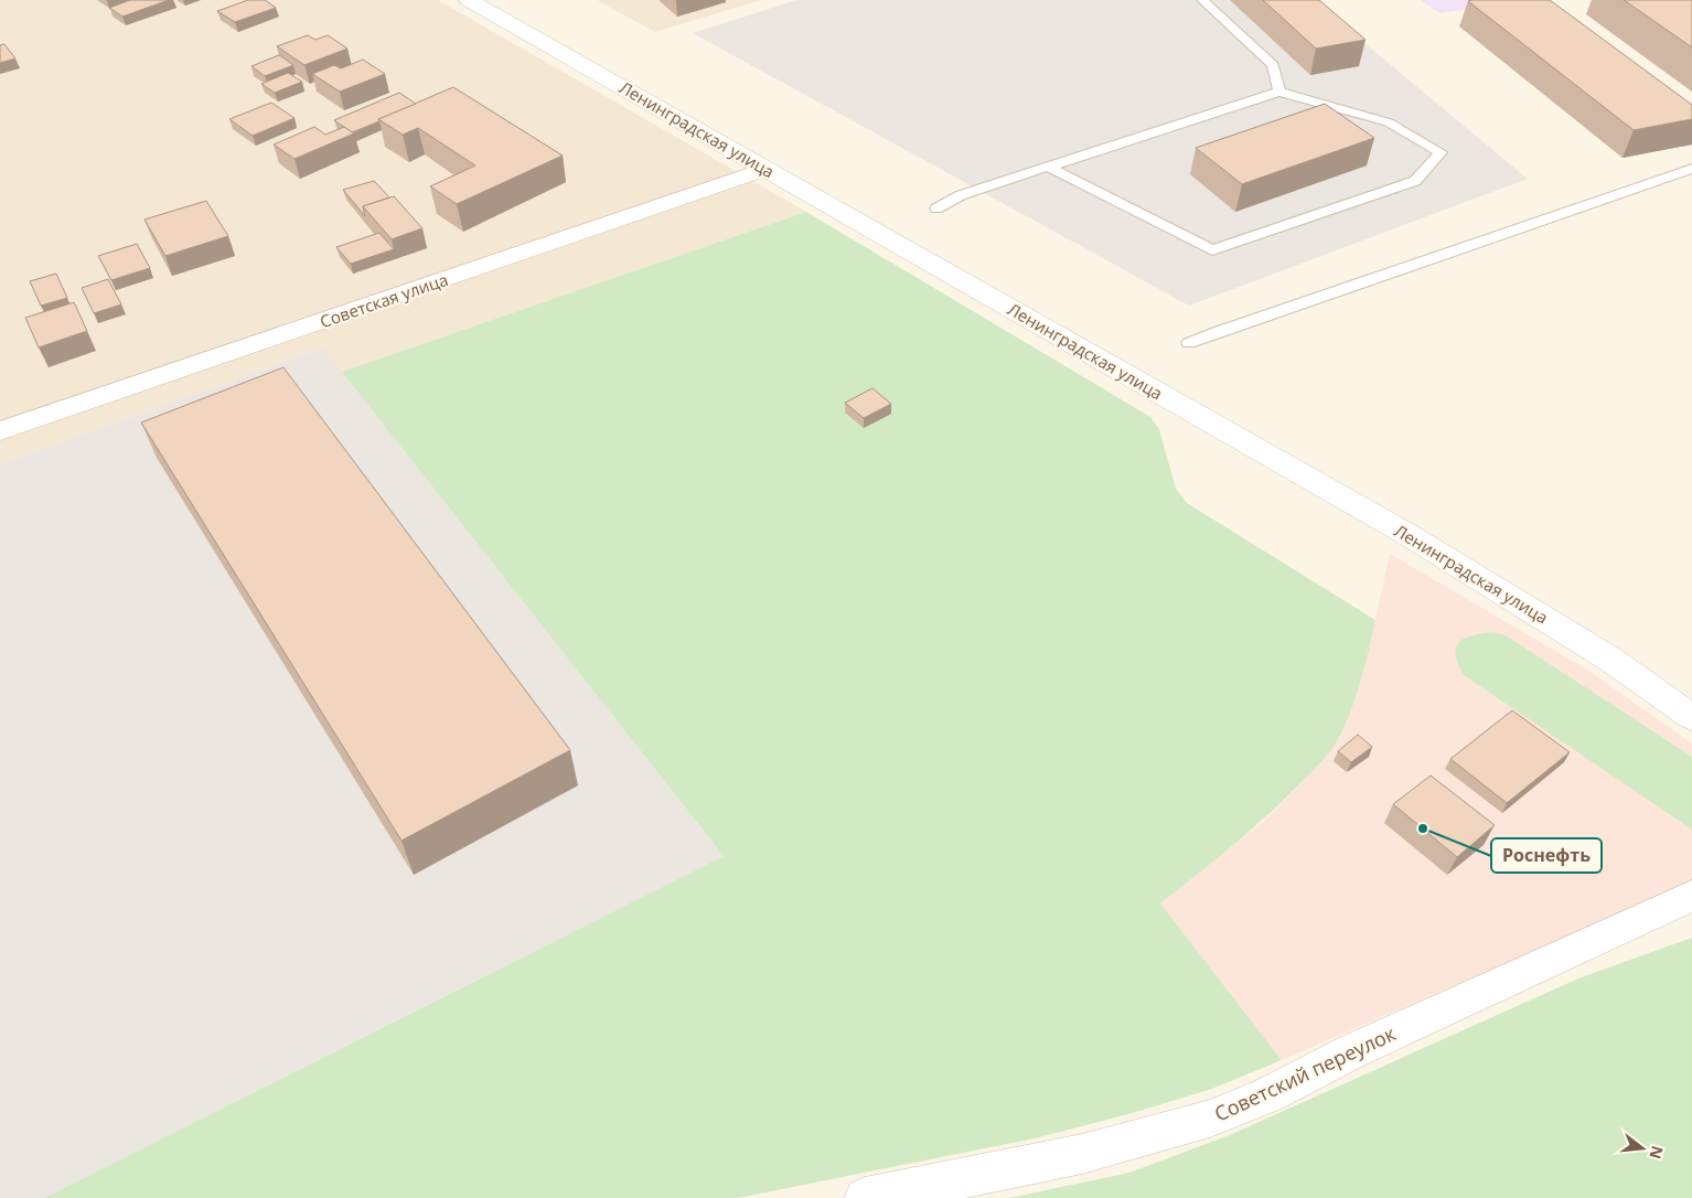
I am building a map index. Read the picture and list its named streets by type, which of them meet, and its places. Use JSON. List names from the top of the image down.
{
  "streets": {
    "main road": ["Ленинградская улица", "Советская улица", "Советский переулок"]
  },
  "crossings": [
    ["Ленинградская улица", "Советская улица"]
  ],
  "places": ["Роснефть"],
  "north": "right"
}
